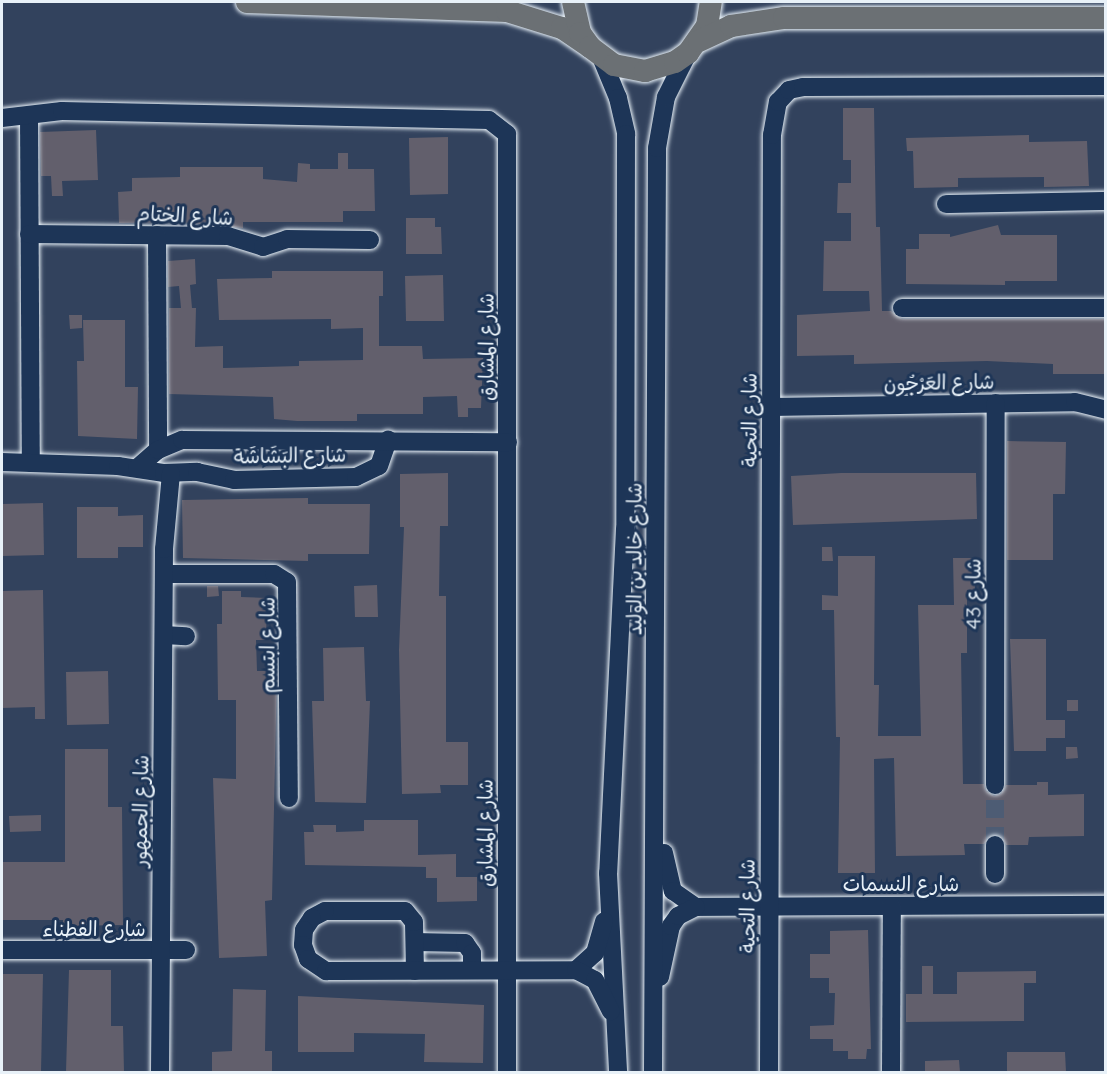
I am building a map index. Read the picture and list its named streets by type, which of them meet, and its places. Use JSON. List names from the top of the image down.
{
  "streets": {
    "street": [
      "شارع الختام",
      "شارع المشارق",
      "شارع العَرْجُون",
      "شارع التحية",
      "شارع البَشَاشَة",
      "شارع خالِد بن الوليد",
      "شارع 43",
      "شارع ابتسم",
      "شارع الجمهور",
      "شارع النسمات",
      "شارع الفطناء"
    ]
  },
  "crossings": [
    ["شارع المشارق", "شارع البَشَاشَة"],
    ["شارع العَرْجُون", "شارع التحية"],
    ["شارع العَرْجُون", "شارع 43"],
    ["شارع التحية", "شارع النسمات"],
    ["شارع البَشَاشَة", "شارع الجمهور"],
    ["شارع ابتسم", "شارع الجمهور"],
    ["شارع الجمهور", "شارع الفطناء"]
  ]
}
